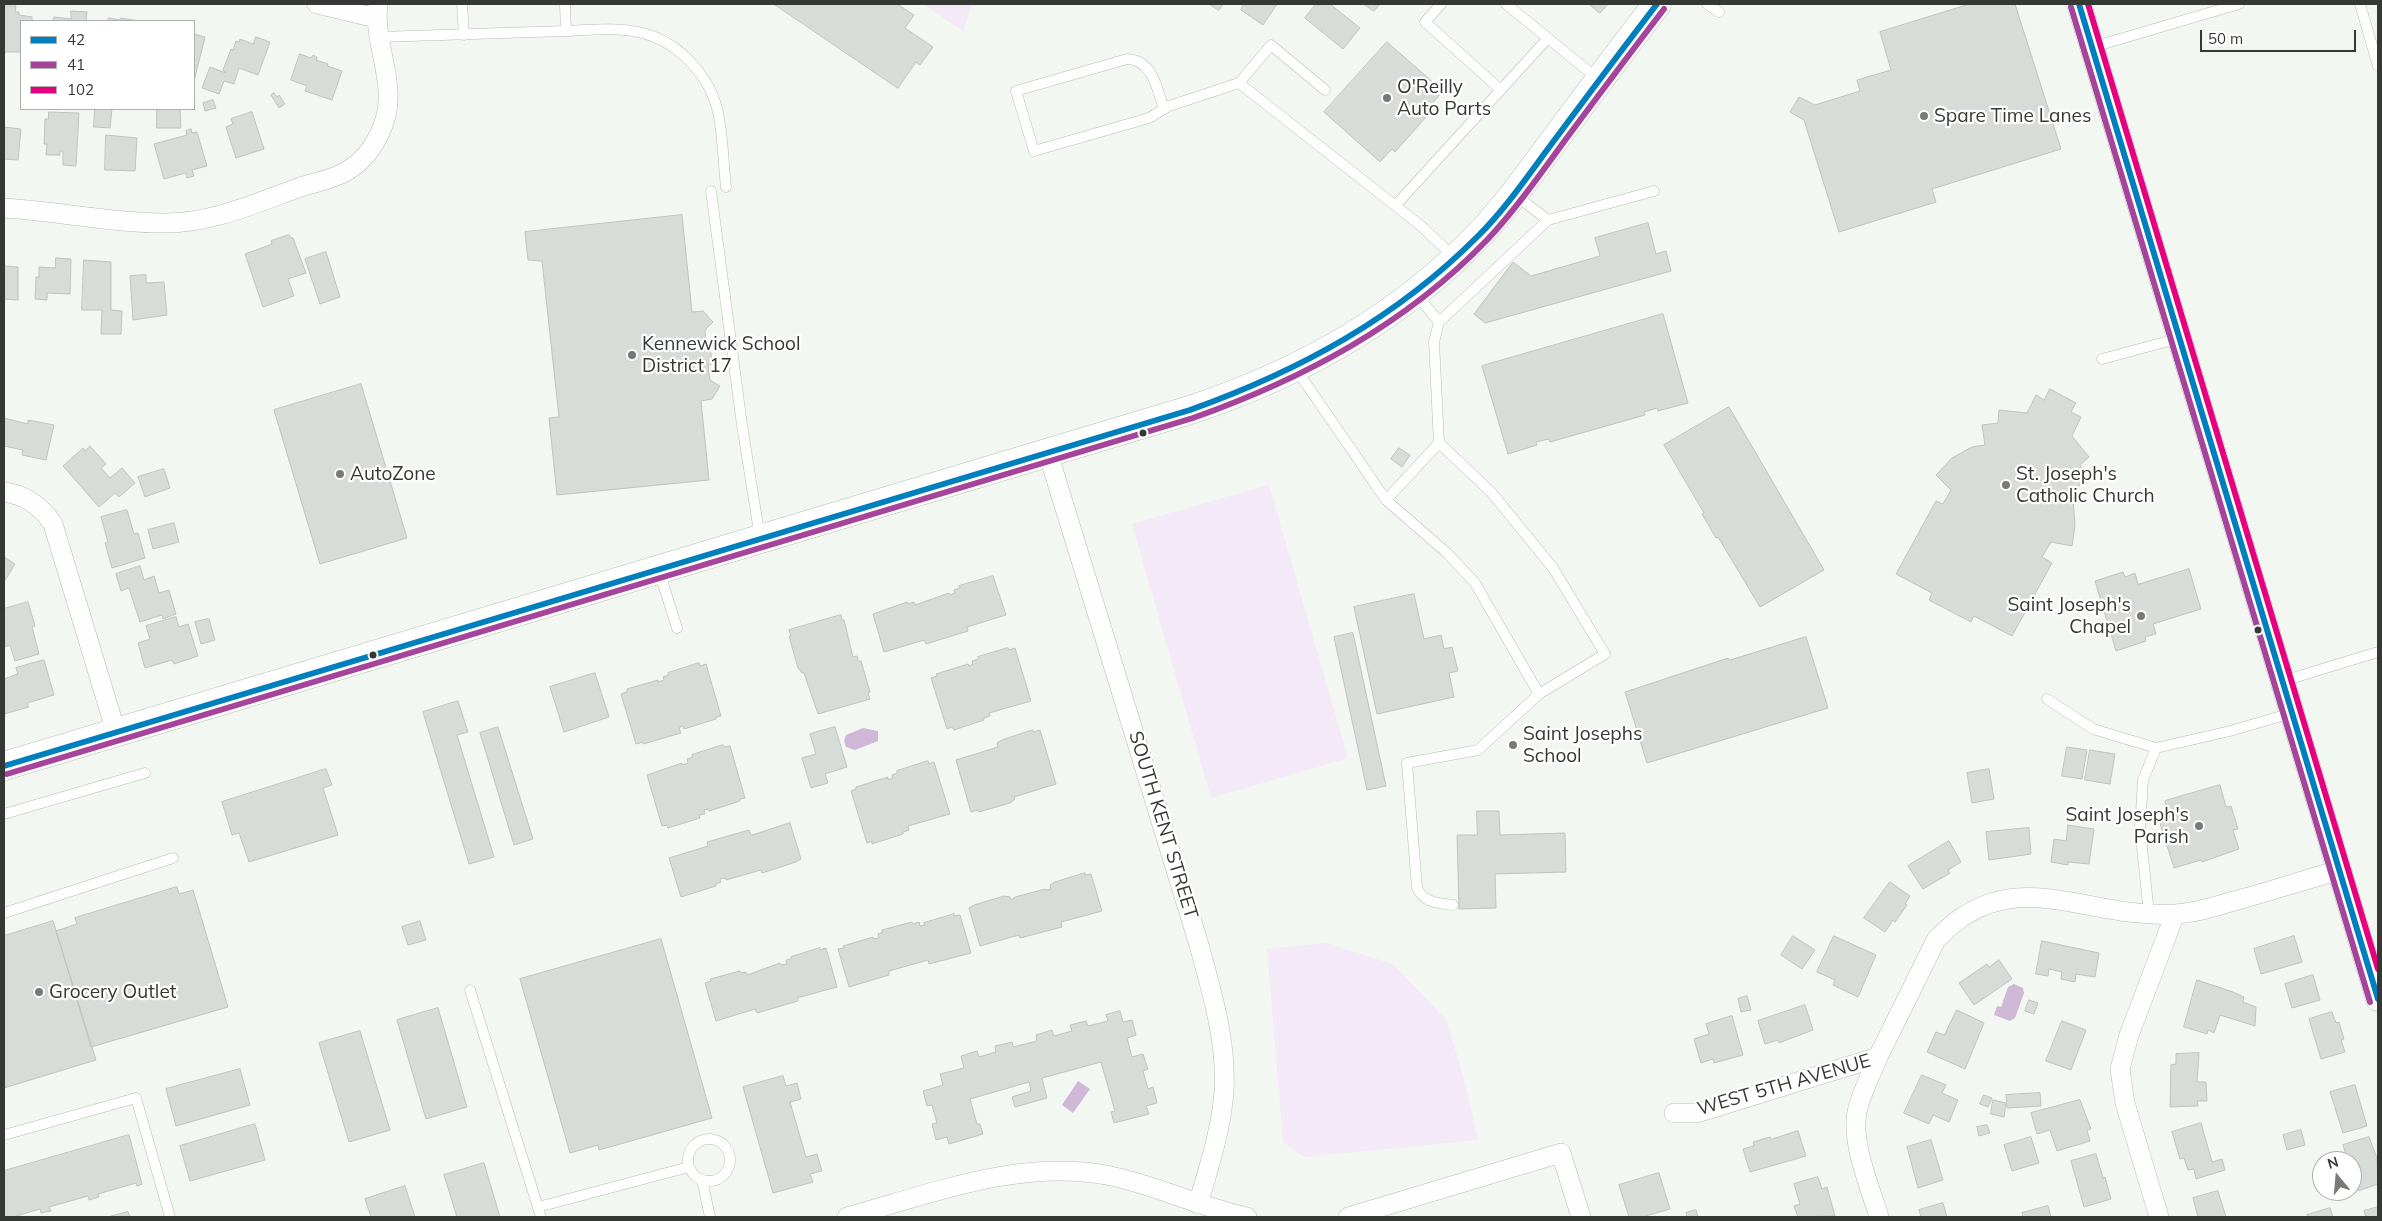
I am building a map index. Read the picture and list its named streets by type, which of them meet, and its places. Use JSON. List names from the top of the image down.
{
  "streets": {
    "street": ["SOUTH KENT STREET", "WEST 5TH AVENUE"]
  },
  "places": [
    "O'Reilly Auto Parts",
    "Spare Time Lanes",
    "Kennewick School District 17",
    "AutoZone",
    "St. Joseph's Catholic Church",
    "Saint Joseph's Chapel",
    "Saint Josephs School",
    "Saint Joseph's Parish",
    "Grocery Outlet"
  ],
  "lines": ["transit line 42", "transit line 102", "transit line 41"],
  "legend": ["42", "41", "102"],
  "scale_bar": "50 m",
  "north": "top"
}
